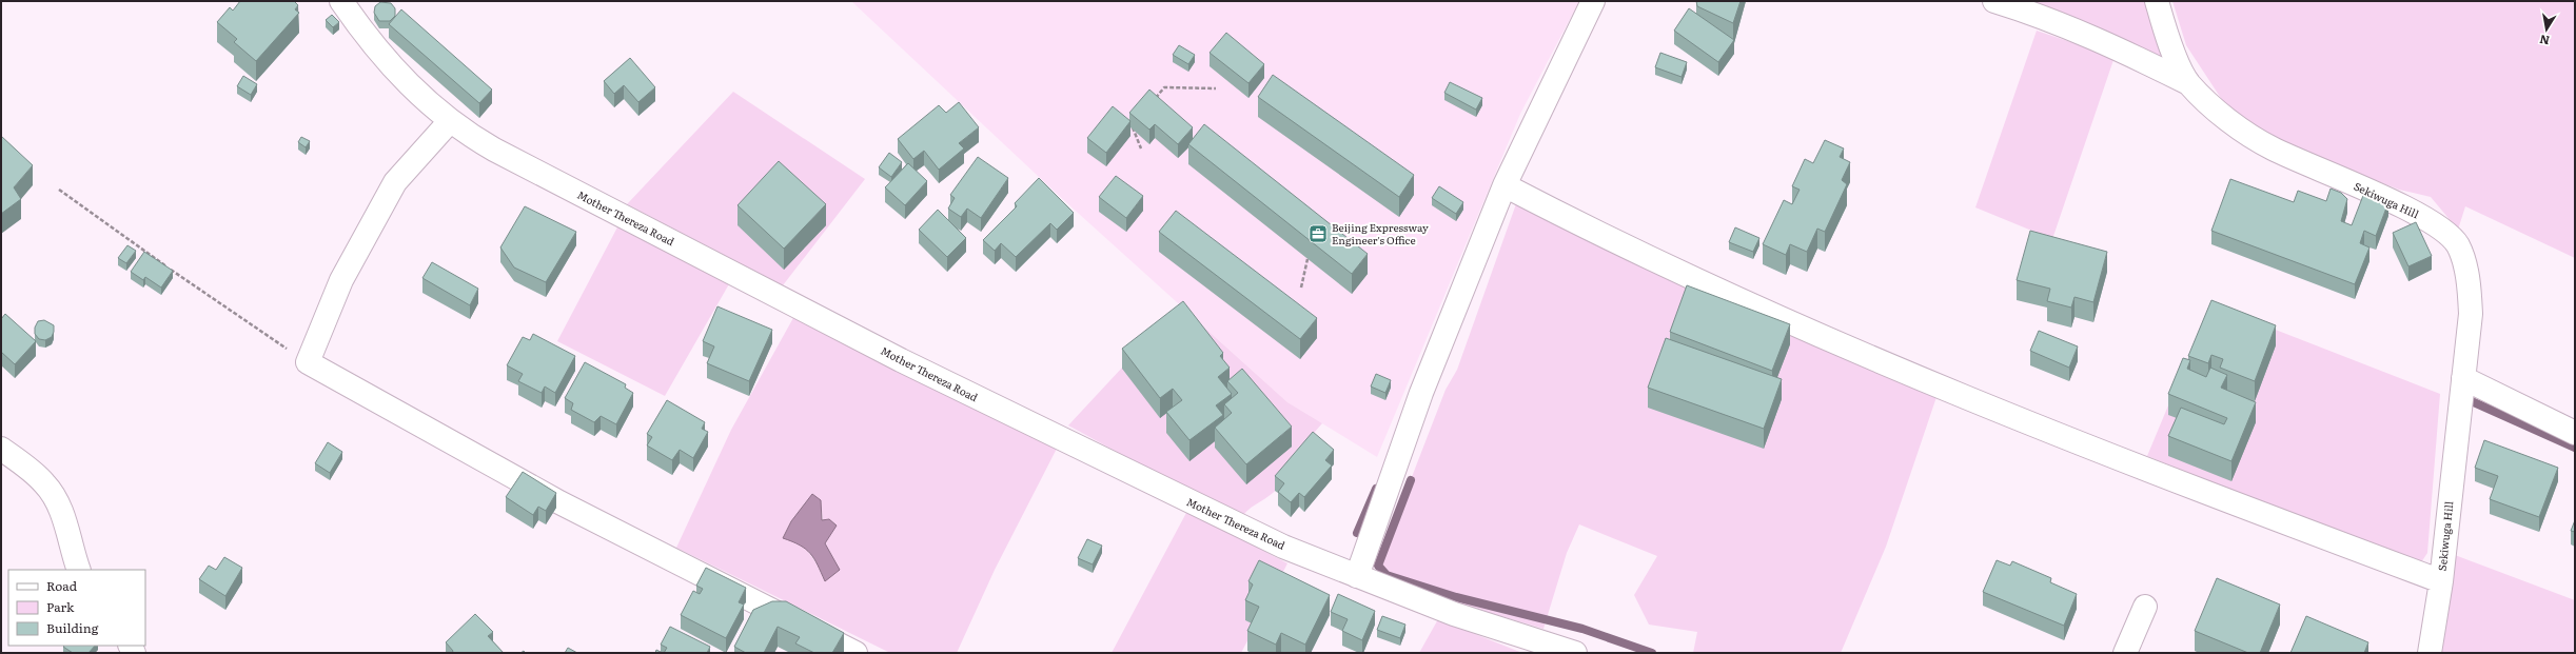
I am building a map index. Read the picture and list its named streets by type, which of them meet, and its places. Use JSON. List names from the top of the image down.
{
  "streets": {
    "street": ["Sekiwuga Hill", "Mother Thereza Road"]
  },
  "places": {
    "office": ["Beijing Expressway Engineer's Office"]
  },
  "legend": ["Road", "Park", "Building"],
  "north": "bottom"
}
